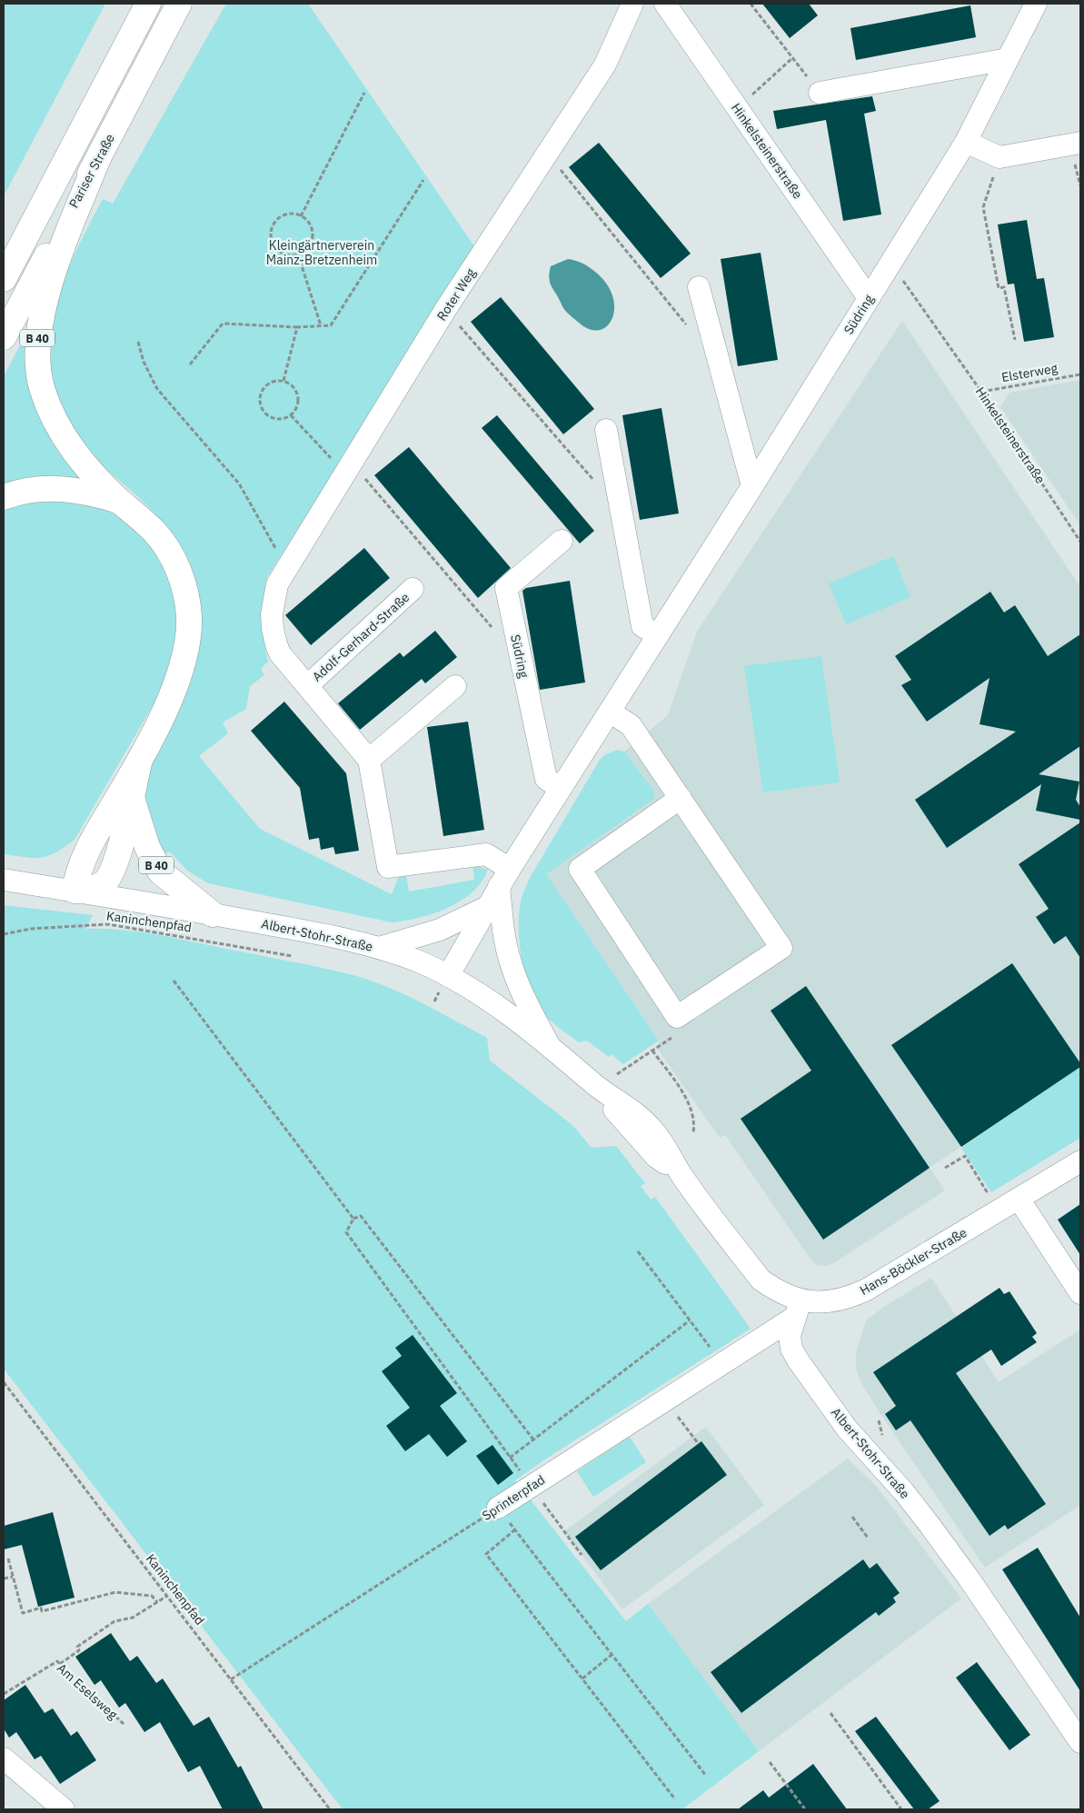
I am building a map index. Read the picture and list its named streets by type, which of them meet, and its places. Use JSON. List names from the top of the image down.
{
  "streets": {
    "highway": ["Pariser Straße", "B 40"],
    "street": [
      "Hinkelsteinerstraße",
      "Roter Weg",
      "Südring",
      "Adolf-Gerhard-Straße",
      "Albert-Stohr-Straße",
      "Hans-Böckler-Straße",
      "Sprinterpfad"
    ],
    "path": ["Elsterweg", "Kaninchenpfad", "Am Eselsweg"]
  },
  "crossings": [
    ["Hinkelsteinerstraße", "Südring"],
    ["Hinkelsteinerstraße", "Elsterweg"],
    ["Pariser Straße", "B 40"],
    ["Roter Weg", "Adolf-Gerhard-Straße"],
    ["Südring", "Adolf-Gerhard-Straße"],
    ["Südring", "Albert-Stohr-Straße"],
    ["B 40", "Albert-Stohr-Straße"],
    ["Kaninchenpfad", "Sprinterpfad"],
    ["Albert-Stohr-Straße", "Hans-Böckler-Straße"],
    ["Albert-Stohr-Straße", "Sprinterpfad"],
    ["Hans-Böckler-Straße", "Sprinterpfad"]
  ],
  "parks": ["Kleingärtnerverein Mainz-Bretzenheim"]
}
